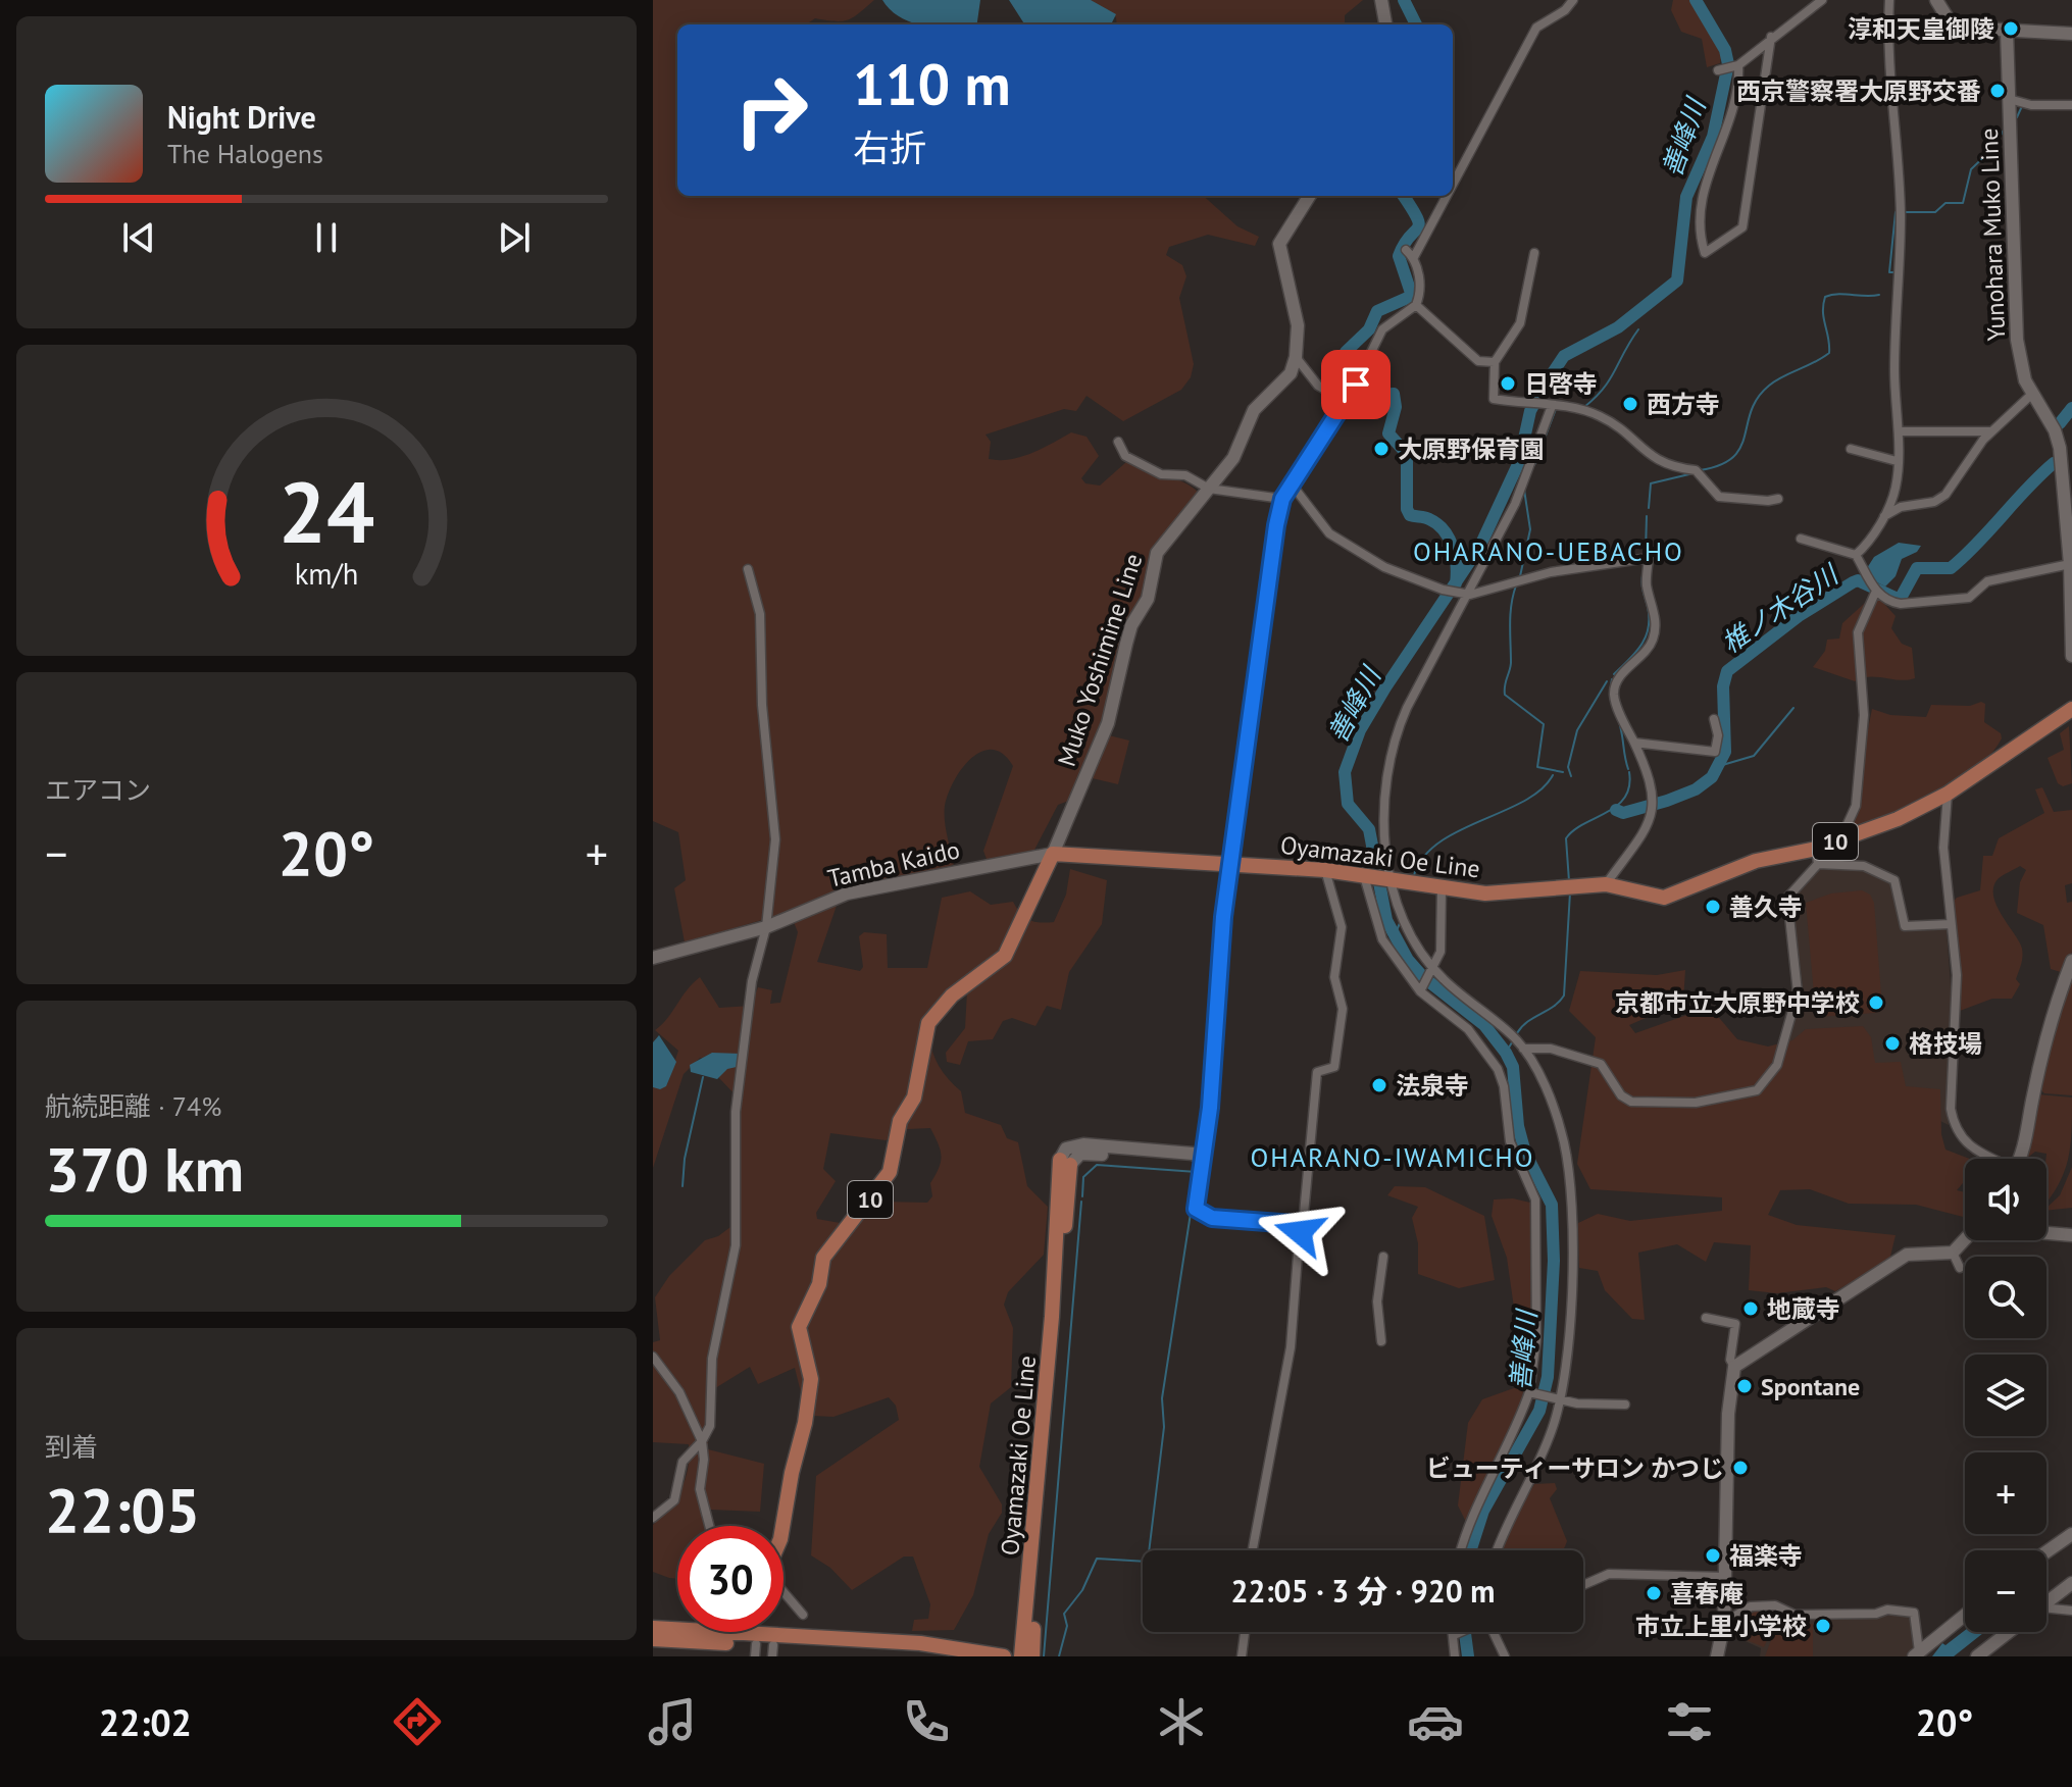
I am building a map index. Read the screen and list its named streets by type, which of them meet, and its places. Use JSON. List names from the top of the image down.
{
  "streets": {
    "main road": [
      "Yunohara Muko Line",
      "Muko Yoshimine Line",
      "10",
      "Oyamazaki Oe Line",
      "Tamba Kaido"
    ]
  },
  "crossings": [
    ["Muko Yoshimine Line", "10"],
    ["Muko Yoshimine Line", "Oyamazaki Oe Line"],
    ["Muko Yoshimine Line", "Tamba Kaido"],
    ["10", "Oyamazaki Oe Line"],
    ["10", "Tamba Kaido"],
    ["Oyamazaki Oe Line", "Tamba Kaido"]
  ],
  "districts": ["OHARANO-UEBACHO", "OHARANO-IWAMICHO"],
  "water": ["善峰川", "椎ノ木谷川"],
  "places": [
    "淳和天皇御陵",
    "西京警察署大原野交番",
    "日啓寺",
    "西方寺",
    "大原野保育園",
    "善久寺",
    "京都市立大原野中学校",
    "格技場",
    "法泉寺",
    "地蔵寺",
    "Spontane",
    "ビューティーサロン かつじ",
    "福楽寺",
    "喜春庵",
    "市立上里小学校"
  ],
  "page": {
    "turn": ["110 m", "右折"],
    "song": ["Night Drive", "The Halogens"],
    "tile": [
      "エアコン",
      ["航続距離 · 74%", "370 km"],
      ["到着", "22:05"]
    ],
    "heat": ["−", "20°", "+"],
    "map_buttons": ["+", "−"],
    "limit": "30",
    "trip": "22:05 · 3 分 · 920 m",
    "tabs": ["22:02", "20°"],
    "gauge": ["24", "km/h"]
  }
}
